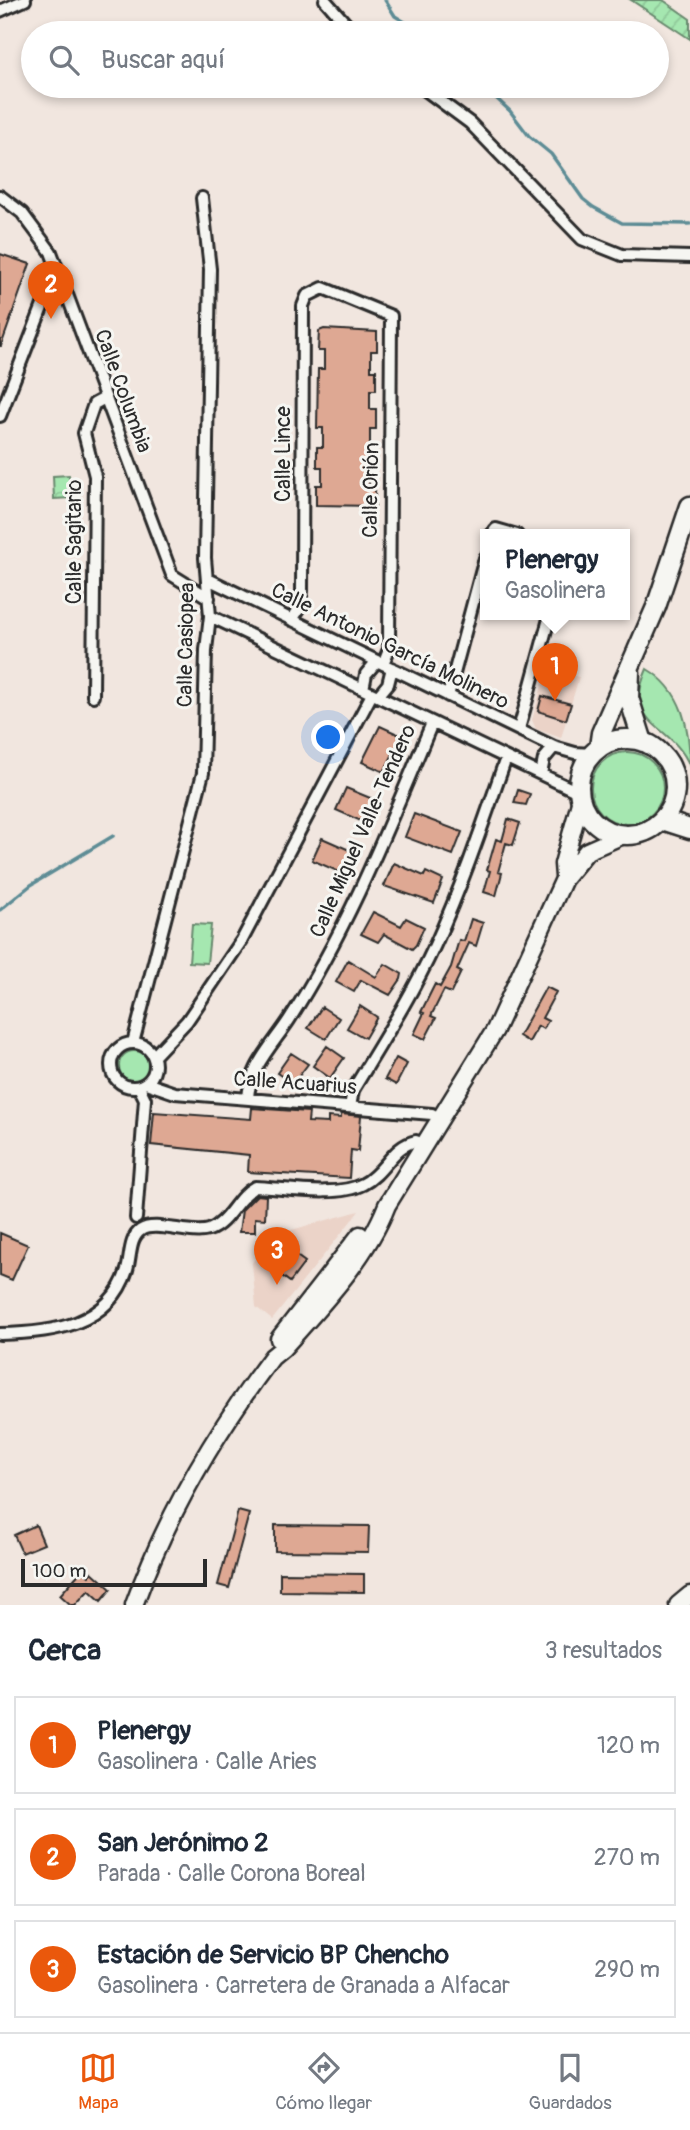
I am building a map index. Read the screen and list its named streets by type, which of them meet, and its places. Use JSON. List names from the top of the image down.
{
  "streets": {
    "street": [
      "Calle Columbia",
      "Calle Lince",
      "Calle Orión",
      "Calle Sagitario",
      "Calle Casiopea",
      "Calle Antonio García Molinero",
      "Calle Miguel Valle-Tendero",
      "Calle Acuarius"
    ]
  },
  "crossings": [
    ["Calle Columbia", "Calle Sagitario"],
    ["Calle Columbia", "Calle Casiopea"],
    ["Calle Lince", "Calle Orión"],
    ["Calle Lince", "Calle Antonio García Molinero"],
    ["Calle Orión", "Calle Antonio García Molinero"],
    ["Calle Casiopea", "Calle Antonio García Molinero"],
    ["Calle Casiopea", "Calle Acuarius"],
    ["Calle Miguel Valle-Tendero", "Calle Acuarius"]
  ],
  "scale_bar": "100 m",
  "page": {
    "search": "Buscar aquí",
    "pins": ["2", "1", "3"],
    "popup": ["Plenergy", "Gasolinera"],
    "scale": "100 m",
    "heading": ["Cerca", "3 resultados"],
    "list": [
      {
        "mark": "1",
        "name": "Plenergy",
        "note": "Gasolinera · Calle Aries",
        "value": "120 m"
      },
      {
        "mark": "2",
        "name": "San Jerónimo 2",
        "note": "Parada · Calle Corona Boreal",
        "value": "270 m"
      },
      {
        "mark": "3",
        "name": "Estación de Servicio BP Chencho",
        "note": "Gasolinera · Carretera de Granada a Alfacar",
        "value": "290 m"
      }
    ],
    "nav": ["Mapa", "Cómo llegar", "Guardados"]
  }
}
